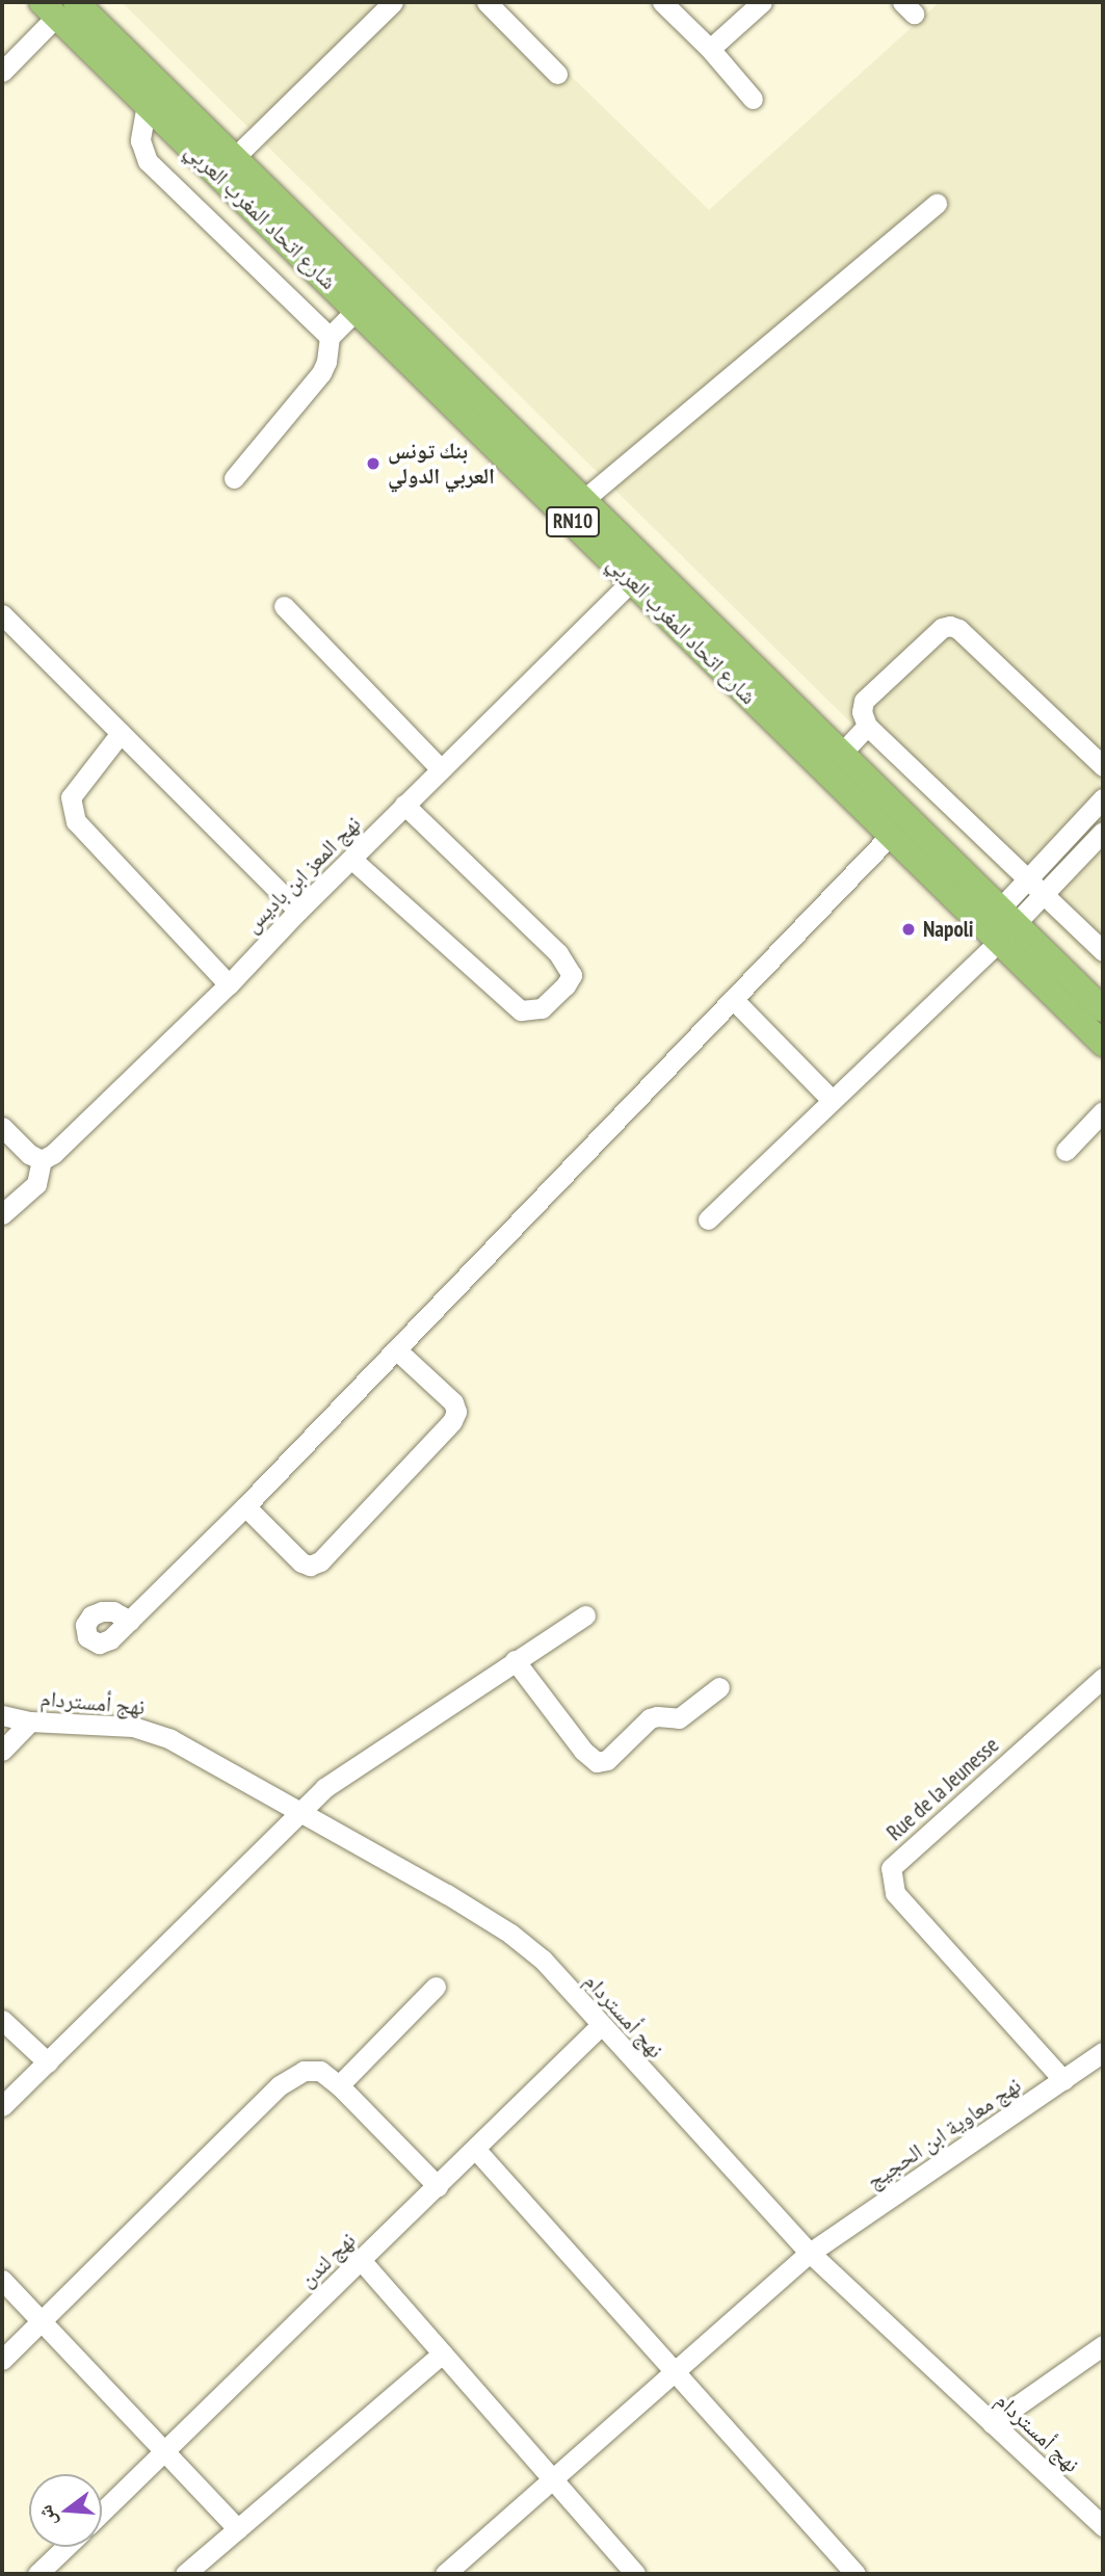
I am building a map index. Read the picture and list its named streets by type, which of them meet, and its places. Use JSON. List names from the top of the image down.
{
  "streets": {
    "main road": ["شارع اتحاد المغرب العربي", "RN10"],
    "street": [
      "نهج المعز ابن باديس",
      "نهج أمستردام",
      "Rue de la Jeunesse",
      "نهج معاوية ابن الحجيج",
      "نهج لندن"
    ]
  },
  "crossings": [
    ["شارع اتحاد المغرب العربي", "نهج المعز ابن باديس"],
    ["نهج أمستردام", "نهج معاوية ابن الحجيج"],
    ["نهج أمستردام", "نهج لندن"],
    ["Rue de la Jeunesse", "نهج معاوية ابن الحجيج"]
  ],
  "places": ["بنك تونس العربي الدولي", "Napoli"],
  "north": "left"
}
